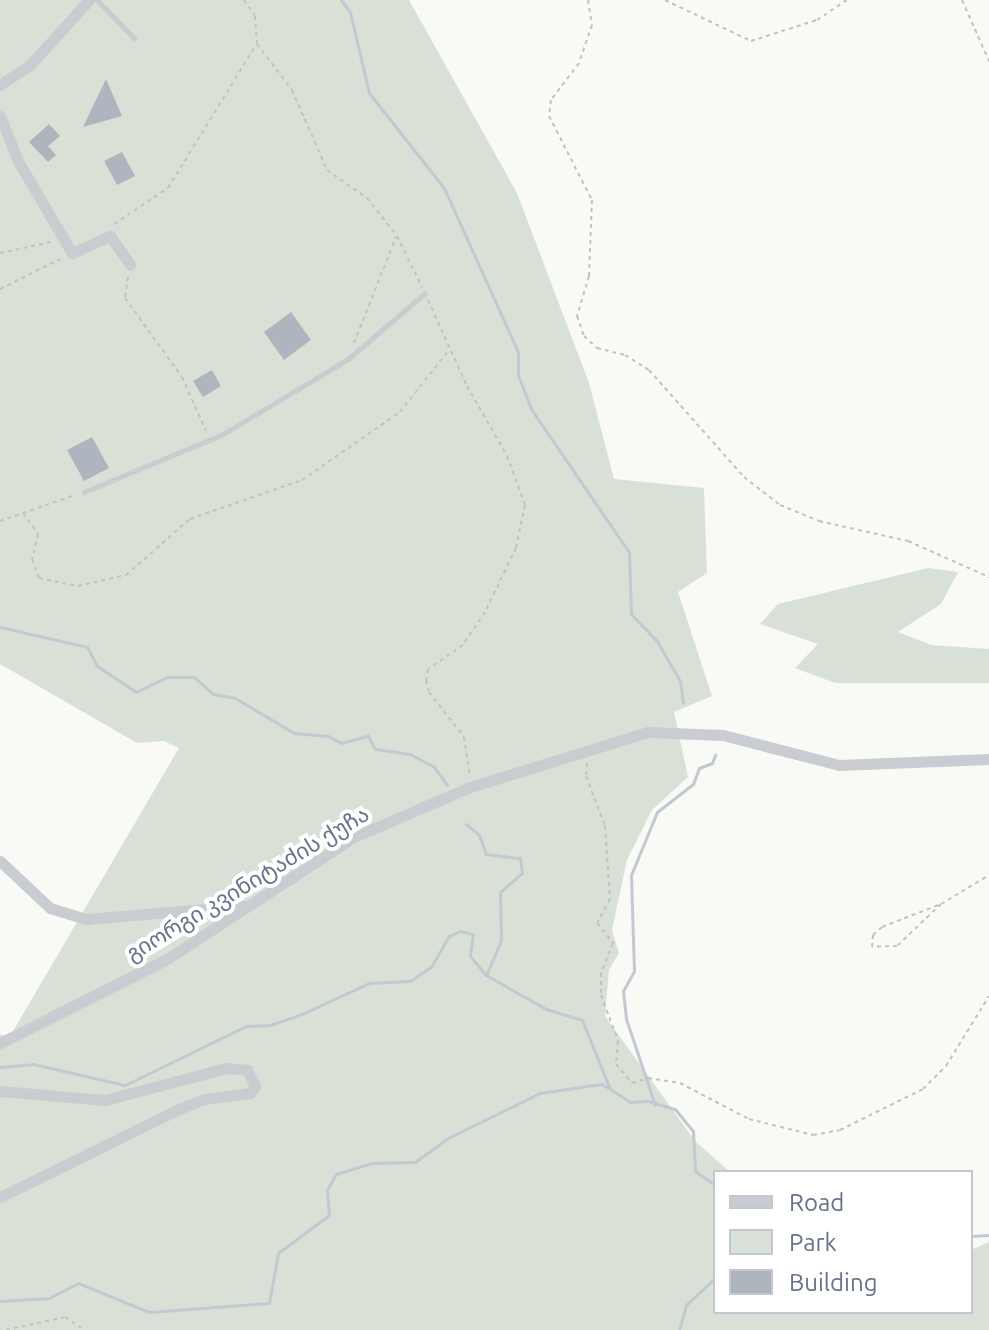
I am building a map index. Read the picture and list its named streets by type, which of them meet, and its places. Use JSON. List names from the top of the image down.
{
  "streets": {
    "street": ["გიორგი კვინიტაძის ქუჩა"]
  },
  "legend": ["Road", "Park", "Building"]
}
